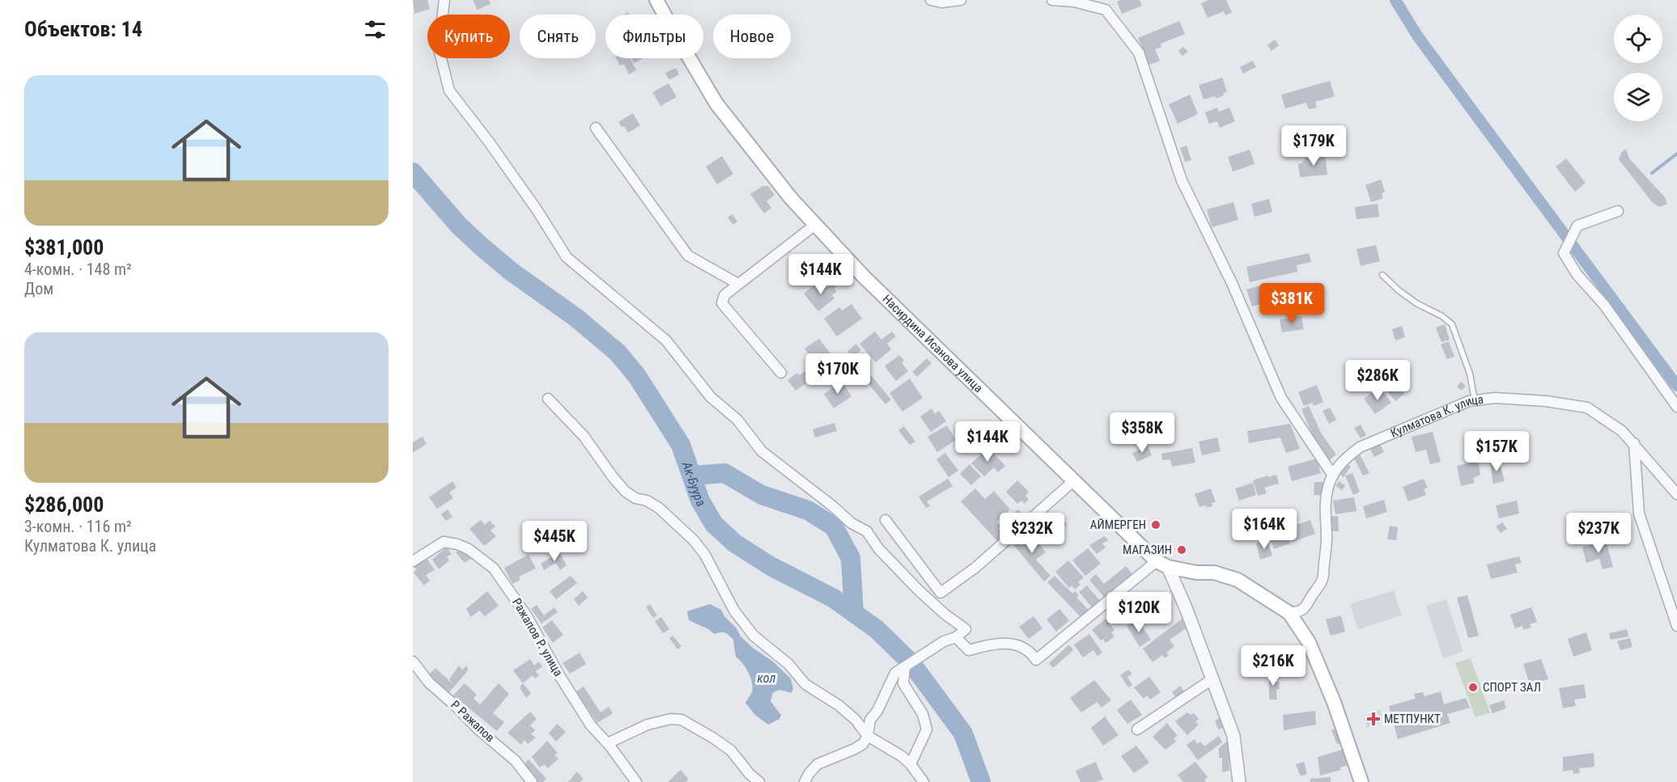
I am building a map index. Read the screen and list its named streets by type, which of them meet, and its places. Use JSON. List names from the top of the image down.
{
  "streets": {
    "main road": ["Насирдина Исанова улица"],
    "street": ["Кулматова К. улица", "Ражапов Р. улица", "Р Ражапов"]
  },
  "water": ["Ак-Буура", "кол"],
  "places": {
    "other": ["АЙМЕРГЕН", "МАГАЗИН", "СПОРТ ЗАЛ"],
    "health": ["МЕТПУНКТ"]
  },
  "page": {
    "heading": "Объектов: 14",
    "chip": [
      "Купить",
      "Снять",
      "Фильтры",
      "Новое"
    ],
    "list": [
      {
        "name": "$381,000",
        "note": "4-комн. · 148 m² · Дом"
      },
      {
        "name": "$286,000",
        "note": "3-комн. · 116 m² · Кулматова К. улица"
      }
    ],
    "price": [
      "$179K",
      "$144K",
      "$381K",
      "$170K",
      "$286K",
      "$358K",
      "$144K",
      "$157K",
      "$164K",
      "$232K",
      "$237K",
      "$445K",
      "$120K",
      "$216K"
    ]
  }
}
